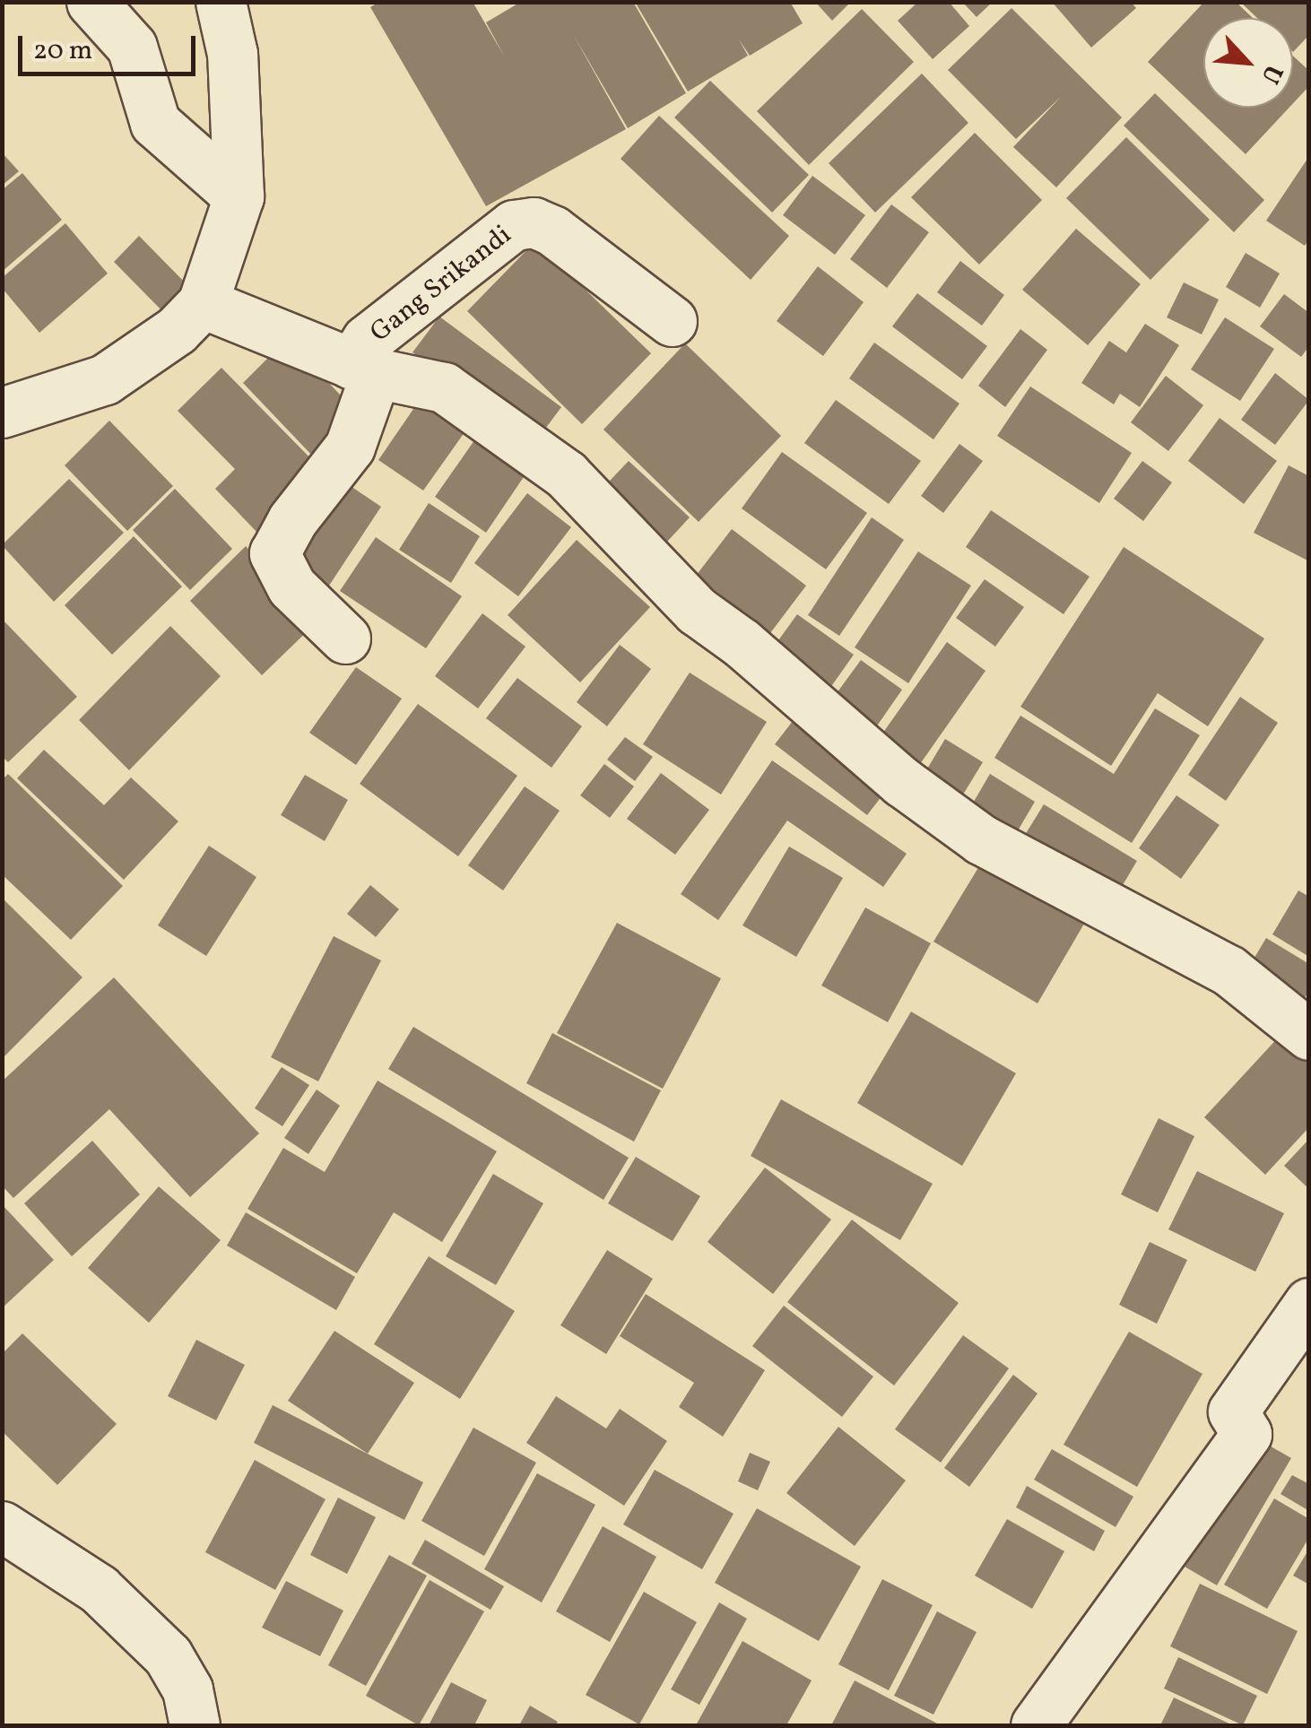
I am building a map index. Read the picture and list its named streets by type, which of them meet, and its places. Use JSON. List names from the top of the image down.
{
  "streets": {
    "street": ["Gang Srikandi"]
  },
  "scale_bar": "20 m",
  "north": "bottom right"
}
